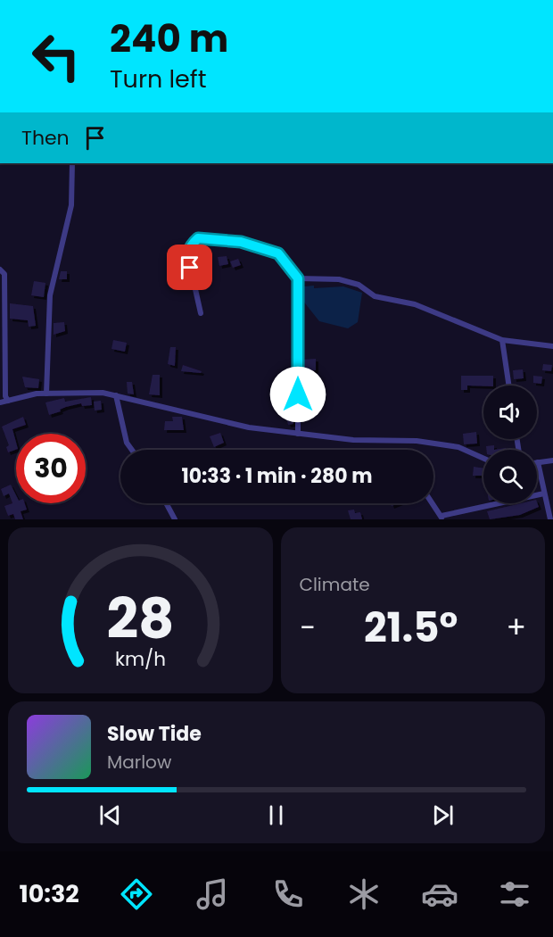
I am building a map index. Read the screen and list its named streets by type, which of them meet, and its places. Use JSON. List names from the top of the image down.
{
  "page": {
    "turn": ["240 m", "Turn left"],
    "then": "Then",
    "limit": "30",
    "trip": "10:33 · 1 min · 280 m",
    "tile": "Climate",
    "heat": ["−", "21.5°", "+"],
    "song": ["Slow Tide", "Marlow"],
    "tabs": "10:32",
    "gauge": ["28", "km/h"]
  }
}
